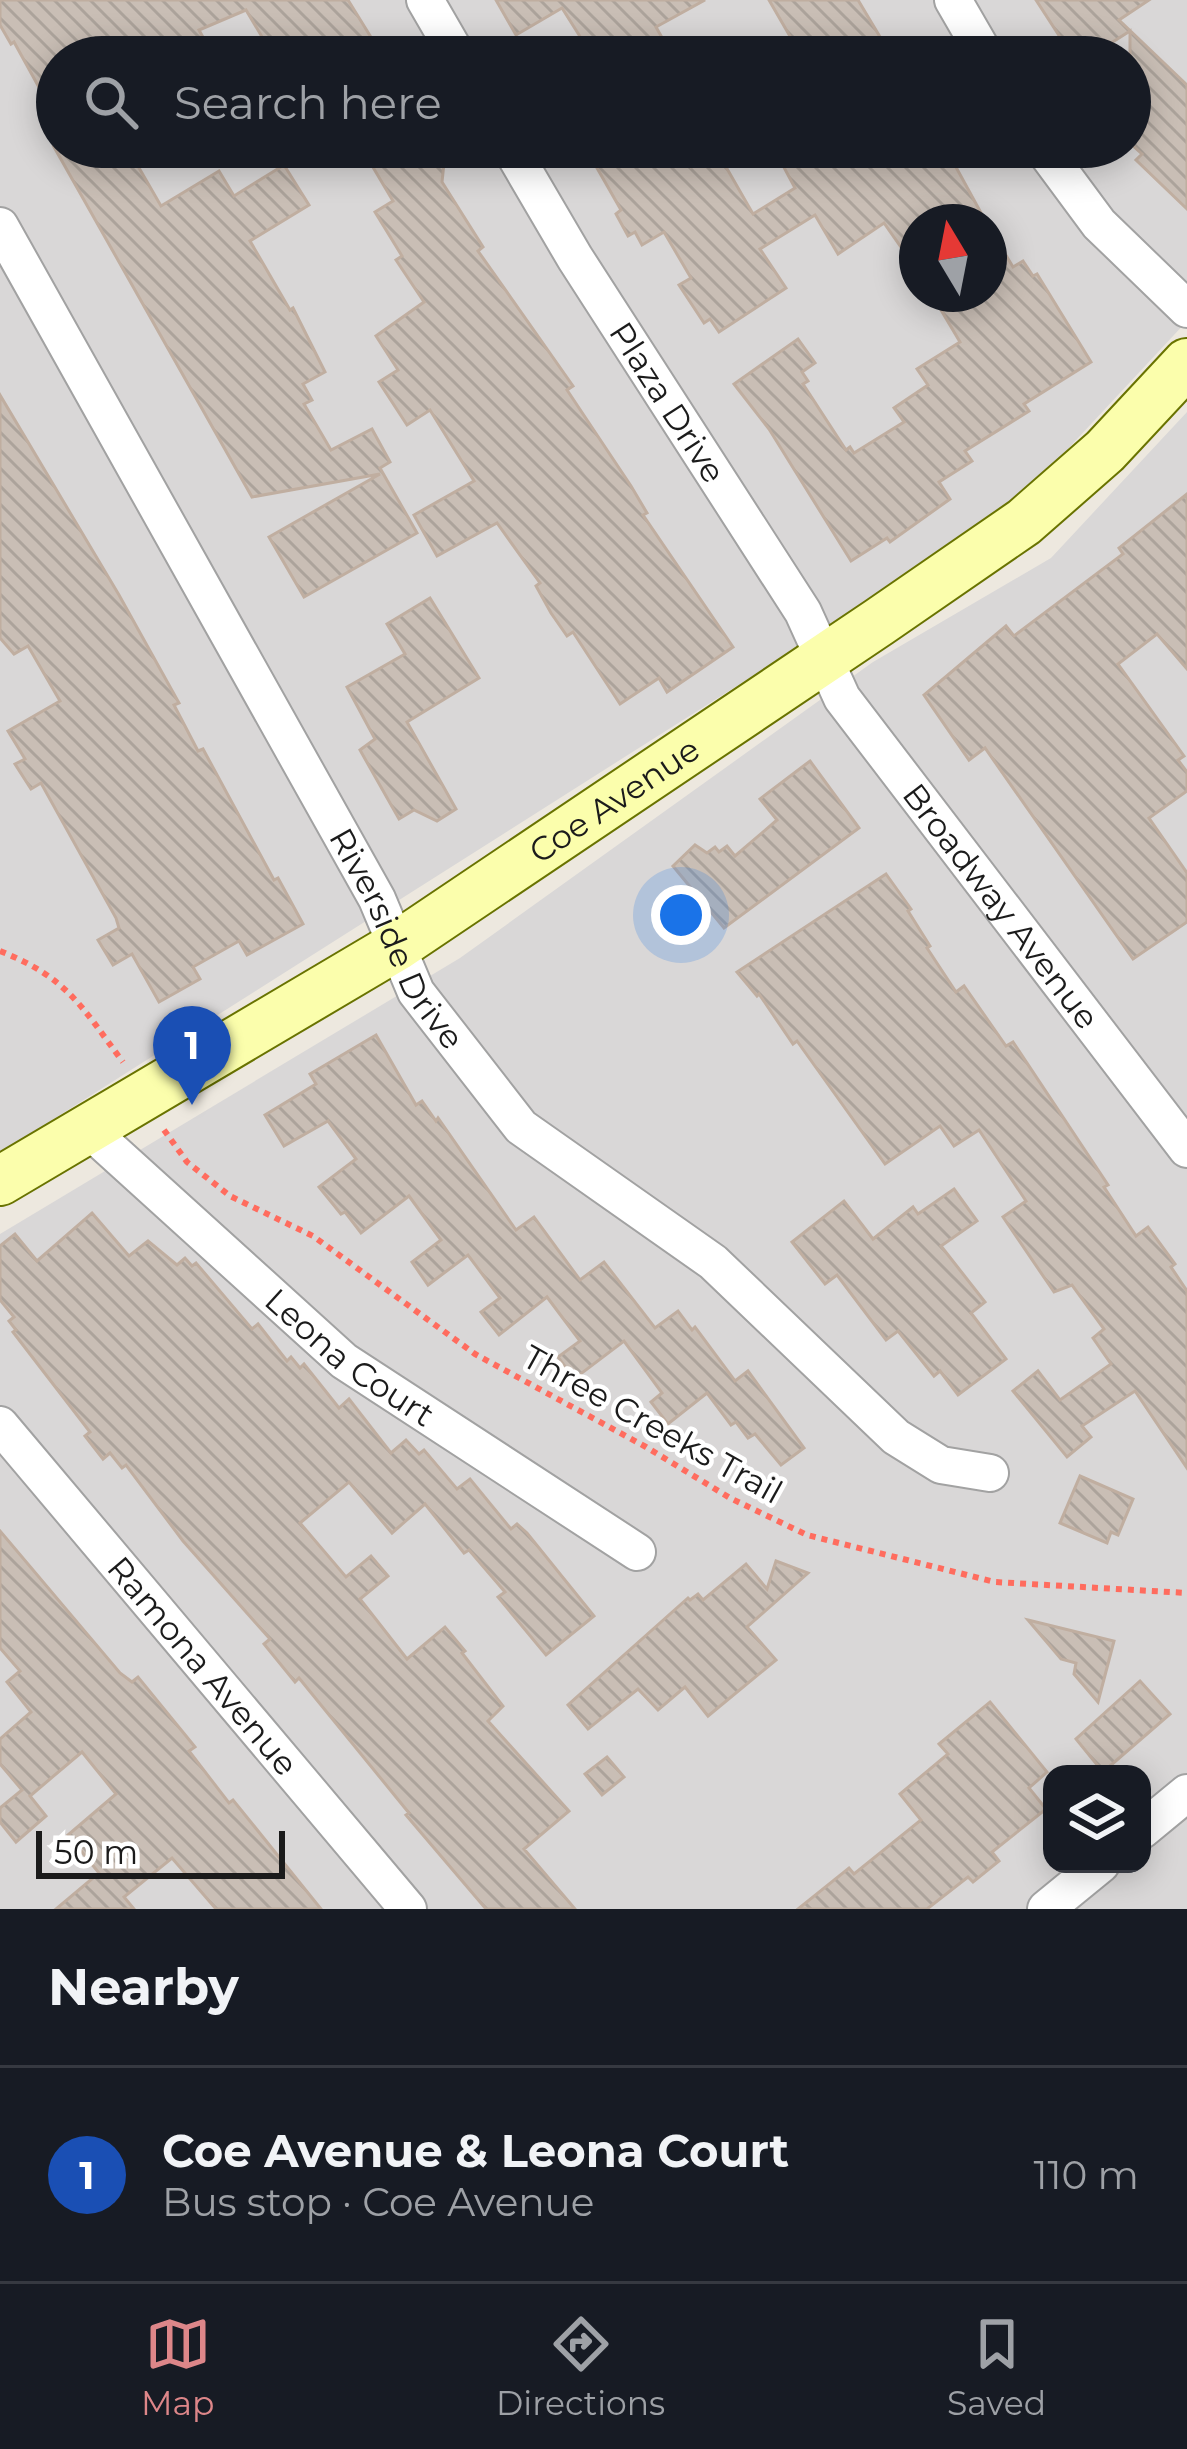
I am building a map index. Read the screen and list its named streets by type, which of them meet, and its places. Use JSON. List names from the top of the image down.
{
  "streets": {
    "street": [
      "Plaza Drive",
      "Coe Avenue",
      "Broadway Avenue",
      "Riverside Drive",
      "Leona Court",
      "Ramona Avenue"
    ],
    "path": ["Three Creeks Trail"]
  },
  "crossings": [
    ["Plaza Drive", "Coe Avenue"],
    ["Plaza Drive", "Broadway Avenue"],
    ["Coe Avenue", "Broadway Avenue"],
    ["Coe Avenue", "Riverside Drive"],
    ["Coe Avenue", "Leona Court"]
  ],
  "scale_bar": "50 m",
  "north": "top",
  "page": {
    "search": "Search here",
    "pins": "1",
    "scale": "50 m",
    "heading": "Nearby",
    "list": [
      {
        "mark": "1",
        "name": "Coe Avenue & Leona Court",
        "note": "Bus stop · Coe Avenue",
        "value": "110 m"
      }
    ],
    "nav": ["Map", "Directions", "Saved"]
  }
}
